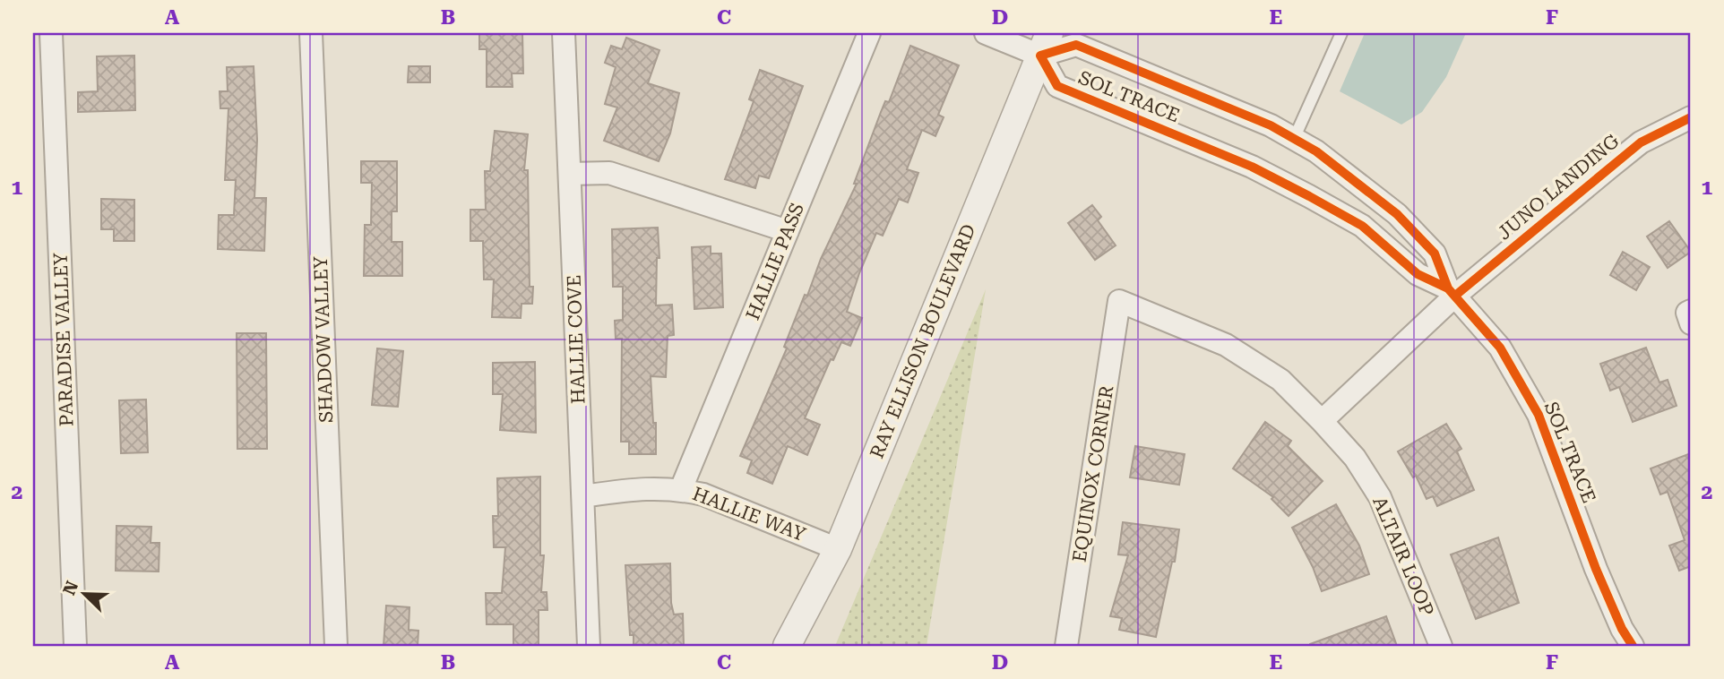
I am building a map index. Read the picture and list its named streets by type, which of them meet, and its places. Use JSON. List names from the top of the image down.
{
  "streets": {
    "street": [
      "SOL TRACE",
      "JUNO LANDING",
      "HALLIE PASS",
      "PARADISE VALLEY",
      "SHADOW VALLEY",
      "HALLIE COVE",
      "RAY ELLISON BOULEVARD",
      "EQUINOX CORNER",
      "HALLIE WAY",
      "ALTAIR LOOP"
    ]
  },
  "crossings": [
    ["SOL TRACE", "JUNO LANDING"],
    ["SOL TRACE", "RAY ELLISON BOULEVARD"],
    ["JUNO LANDING", "ALTAIR LOOP"],
    ["HALLIE PASS", "HALLIE WAY"],
    ["HALLIE COVE", "HALLIE WAY"],
    ["RAY ELLISON BOULEVARD", "HALLIE WAY"],
    ["EQUINOX CORNER", "ALTAIR LOOP"]
  ],
  "north": "top left",
  "grid": {
    "columns": [
      "A",
      "B",
      "C",
      "D",
      "E",
      "F"
    ],
    "rows": ["1", "2"]
  }
}
